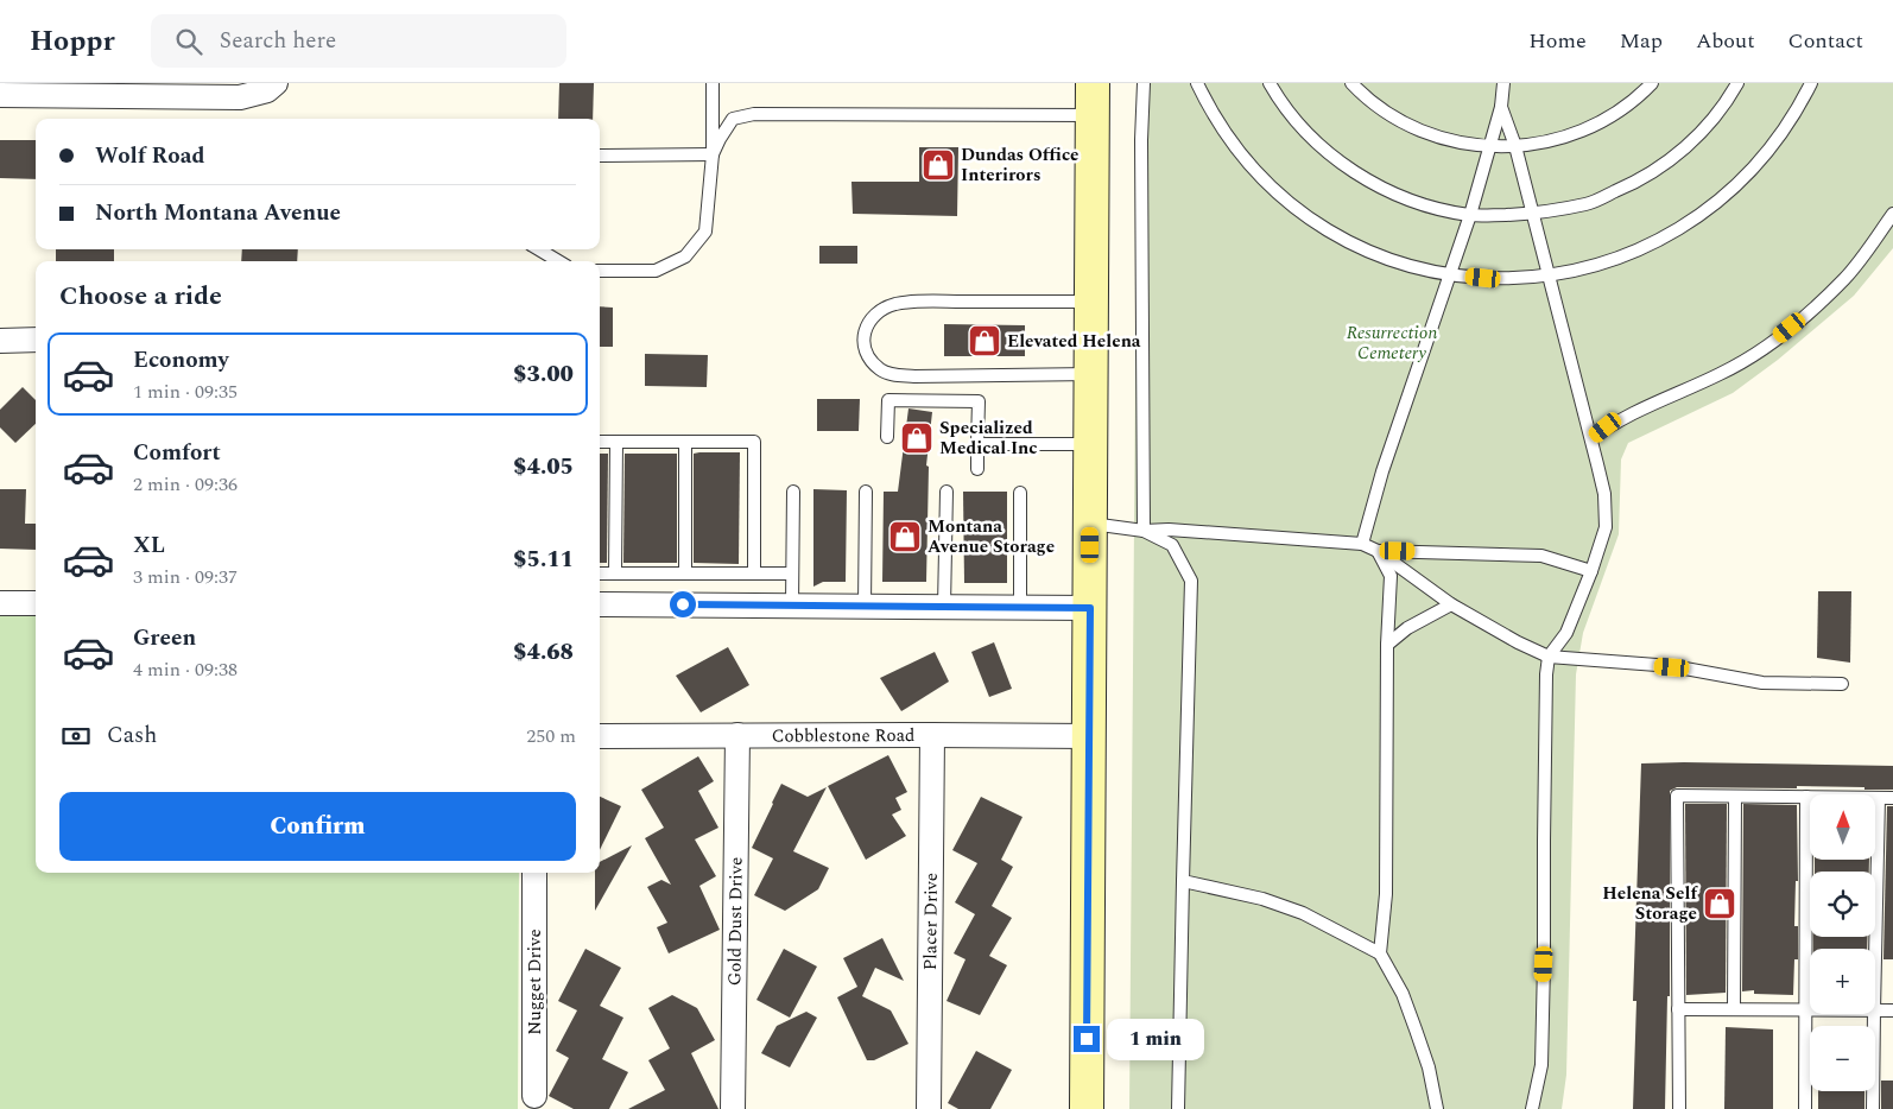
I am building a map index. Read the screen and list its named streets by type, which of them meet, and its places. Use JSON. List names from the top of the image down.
{
  "streets": {
    "street": [
      "Cobblestone Road",
      "Placer Drive",
      "Gold Dust Drive",
      "Nugget Drive"
    ]
  },
  "crossings": [
    ["Cobblestone Road", "Placer Drive"],
    ["Cobblestone Road", "Gold Dust Drive"]
  ],
  "parks": ["Resurrection Cemetery"],
  "places": {
    "shop": [
      "Dundas Office Interirors",
      "Elevated Helena",
      "Specialized Medical Inc",
      "Montana Avenue Storage",
      "Helena Self Storage"
    ]
  },
  "north": "top",
  "page": {
    "header": "Hoppr",
    "search": "Search here",
    "nav": [
      "Home",
      "Map",
      "About",
      "Contact"
    ],
    "banner": ["Wolf Road", "North Montana Avenue"],
    "heading": "Choose a ride",
    "list": [
      {
        "name": "Economy",
        "note": "1 min · 09:35",
        "value": "$3.00"
      },
      {
        "name": "Comfort",
        "note": "2 min · 09:36",
        "value": "$4.05"
      },
      {
        "name": "XL",
        "note": "3 min · 09:37",
        "value": "$5.11"
      },
      {
        "name": "Green",
        "note": "4 min · 09:38",
        "value": "$4.68"
      }
    ],
    "pay": ["Cash", "250 m"],
    "buttons": "Confirm",
    "map_buttons": ["+", "−"],
    "bubble": "1 min"
  }
}
